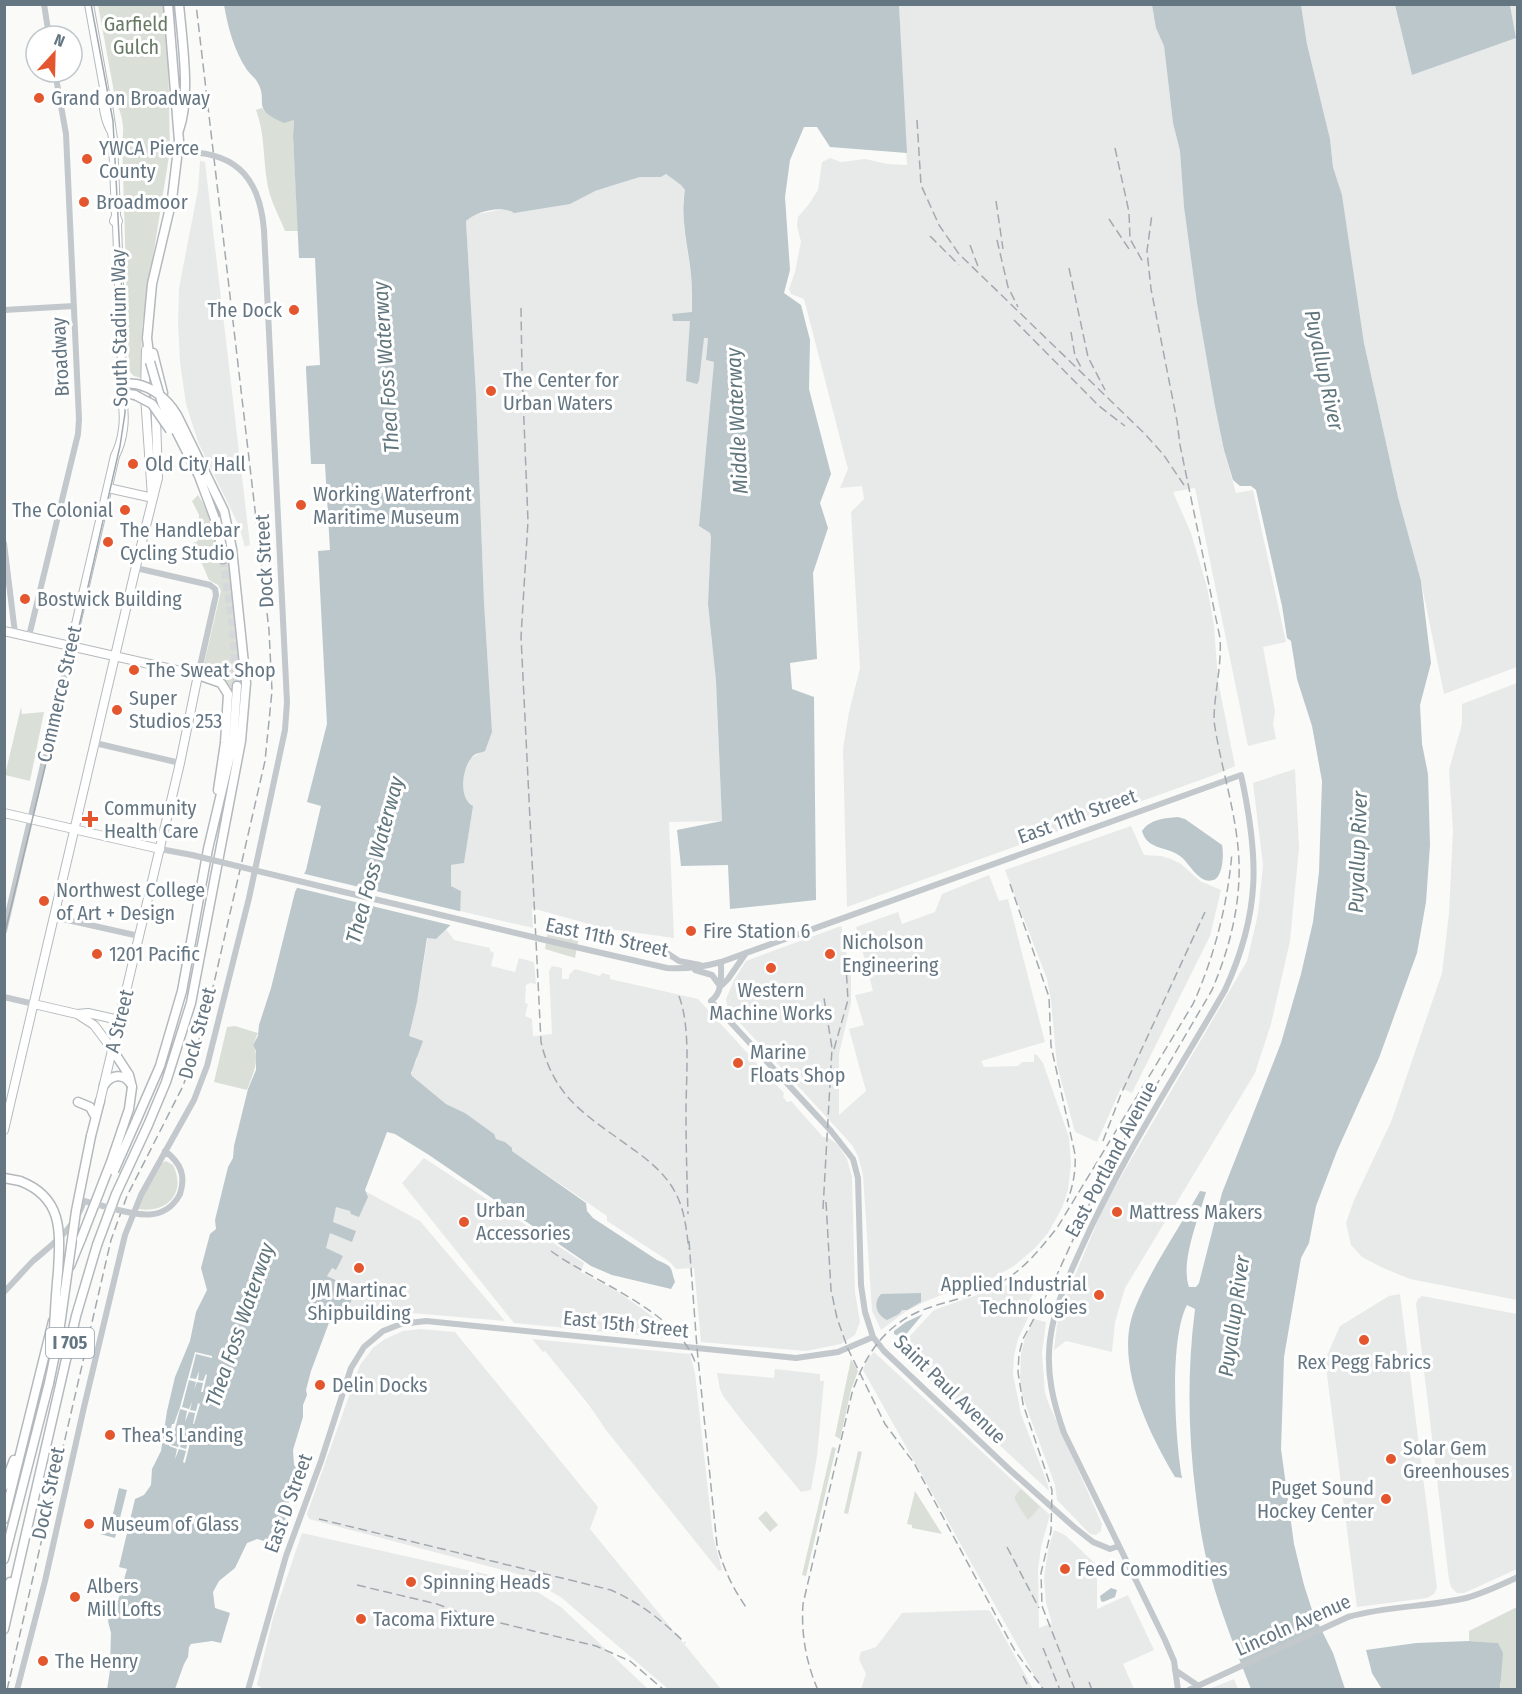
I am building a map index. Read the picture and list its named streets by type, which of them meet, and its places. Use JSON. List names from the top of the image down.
{
  "streets": {
    "highway": ["I 705"],
    "main road": ["South Stadium Way", "Commerce Street", "A Street"],
    "street": [
      "Broadway",
      "Dock Street",
      "East 11th Street",
      "East Portland Avenue",
      "East 15th Street",
      "Saint Paul Avenue",
      "East D Street",
      "Lincoln Avenue"
    ]
  },
  "crossings": [
    ["South Stadium Way", "Commerce Street"],
    ["East 11th Street", "A Street"],
    ["East 11th Street", "East Portland Avenue"],
    ["East 11th Street", "Saint Paul Avenue"],
    ["East Portland Avenue", "Saint Paul Avenue"],
    ["East 15th Street", "Saint Paul Avenue"],
    ["East 15th Street", "East D Street"]
  ],
  "water": ["Thea Foss Waterway", "Puyallup River", "Middle Waterway"],
  "parks": ["Garfield Gulch"],
  "places": {
    "other": [
      "Grand on Broadway",
      "YWCA Pierce County",
      "Broadmoor",
      "The Dock",
      "The Center for Urban Waters",
      "Old City Hall",
      "Working Waterfront Maritime Museum",
      "The Colonial",
      "The Handlebar Cycling Studio",
      "Bostwick Building",
      "The Sweat Shop",
      "Super Studios 253",
      "Northwest College of Art + Design",
      "Fire Station 6",
      "1201 Pacific",
      "Nicholson Engineering",
      "Western Machine Works",
      "Marine Floats Shop",
      "Mattress Makers",
      "Urban Accessories",
      "JM Martinac Shipbuilding",
      "Applied Industrial Technologies",
      "Rex Pegg Fabrics",
      "Delin Docks",
      "Thea's Landing",
      "Solar Gem Greenhouses",
      "Puget Sound Hockey Center",
      "Museum of Glass",
      "Feed Commodities",
      "Spinning Heads",
      "Albers Mill Lofts",
      "Tacoma Fixture",
      "The Henry"
    ],
    "health": ["Community Health Care"]
  },
  "north": "top"
}
